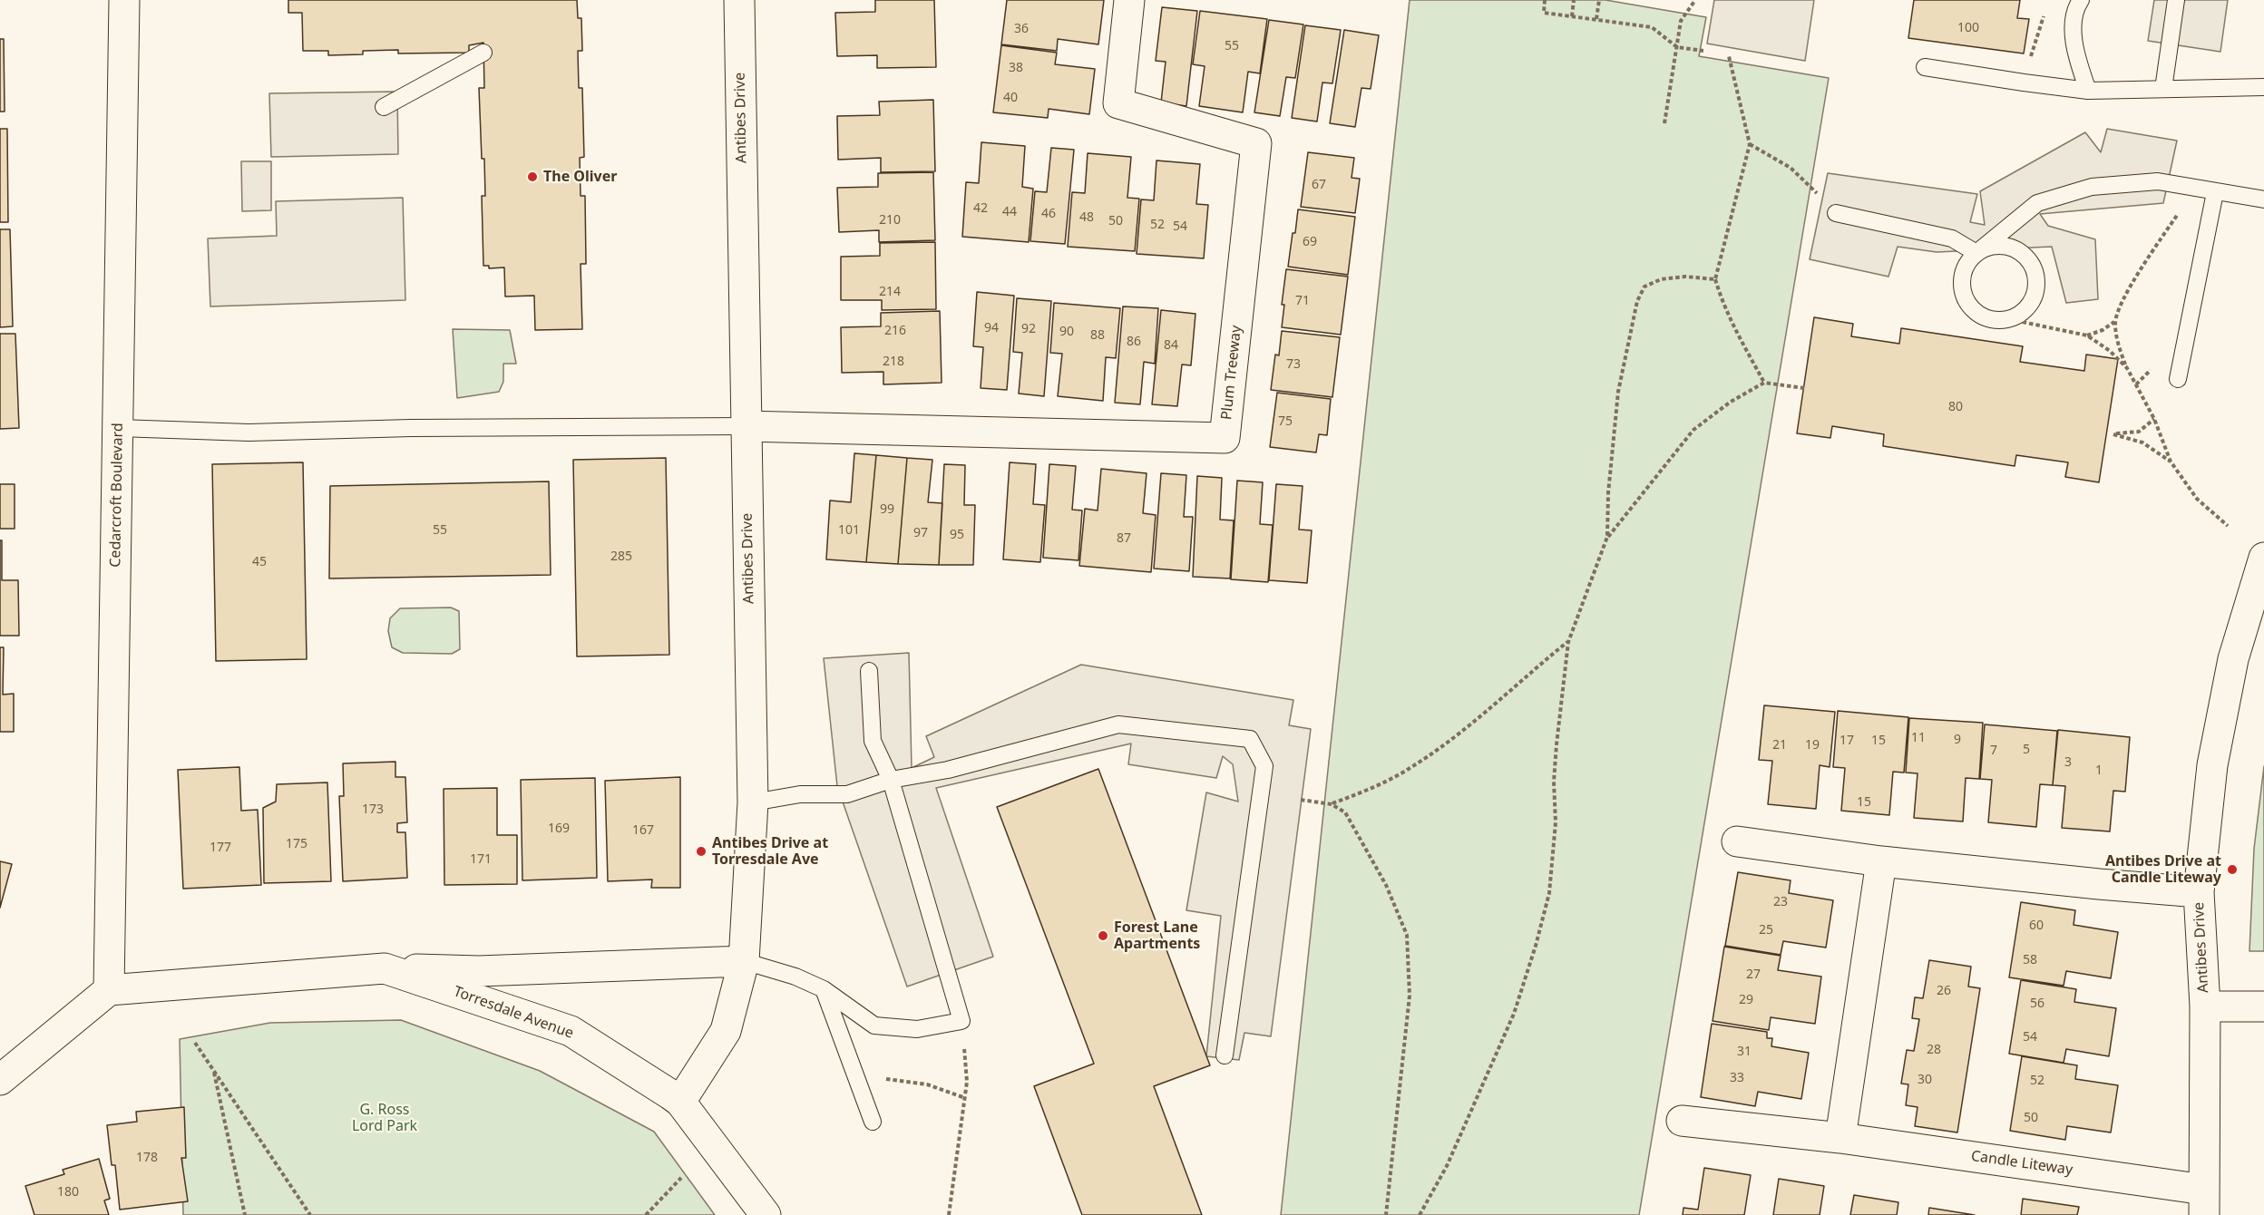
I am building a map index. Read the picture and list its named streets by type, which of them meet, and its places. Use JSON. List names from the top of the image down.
{
  "streets": {
    "street": [
      "Antibes Drive",
      "Plum Treeway",
      "Cedarcroft Boulevard",
      "Torresdale Avenue",
      "Candle Liteway"
    ]
  },
  "crossings": [
    ["Antibes Drive", "Plum Treeway"],
    ["Antibes Drive", "Torresdale Avenue"],
    ["Antibes Drive", "Candle Liteway"],
    ["Cedarcroft Boulevard", "Torresdale Avenue"]
  ],
  "parks": ["G. Ross Lord Park"],
  "places": [
    "The Oliver",
    "Antibes Drive at Torresdale Ave",
    "Antibes Drive at Candle Liteway",
    "Forest Lane Apartments"
  ],
  "house_numbers": [
    "100",
    "36",
    "55",
    "38",
    "40",
    "67",
    "42",
    "44",
    "46",
    "48",
    "210",
    "50",
    "52",
    "54",
    "69",
    "214",
    "71",
    "94",
    "92",
    "216",
    "90",
    "88",
    "86",
    "84",
    "218",
    "73",
    "80",
    "75",
    "99",
    "55",
    "101",
    "97",
    "95",
    "87",
    "285",
    "45",
    "11",
    "9",
    "17",
    "15",
    "21",
    "19",
    "5",
    "7",
    "3",
    "1",
    "15",
    "173",
    "169",
    "167",
    "175",
    "177",
    "171",
    "23",
    "60",
    "25",
    "58",
    "27",
    "26",
    "29",
    "56",
    "54",
    "28",
    "31",
    "33",
    "30",
    "52",
    "50",
    "178",
    "180"
  ]
}
